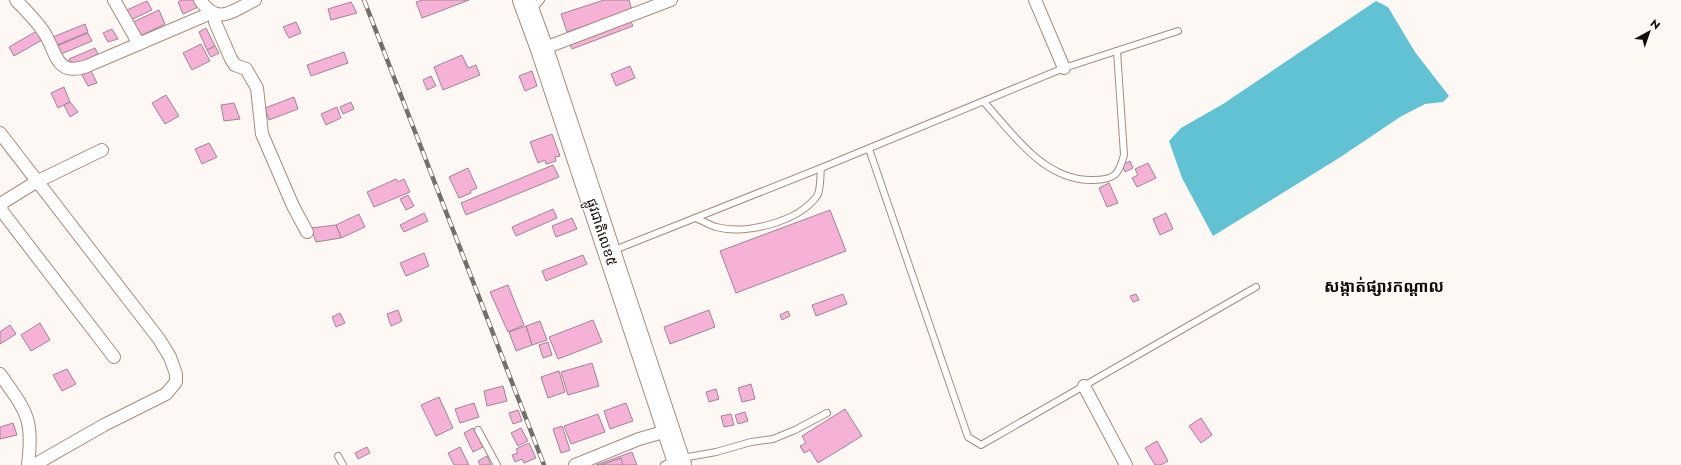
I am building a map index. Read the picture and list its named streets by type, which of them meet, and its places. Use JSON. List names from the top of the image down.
{
  "streets": {
    "highway": ["ផ្លូវជាតិលេខ៥"]
  },
  "districts": ["សង្កាត់ផ្សារកណ្ដាល"],
  "north": "top right"
}
